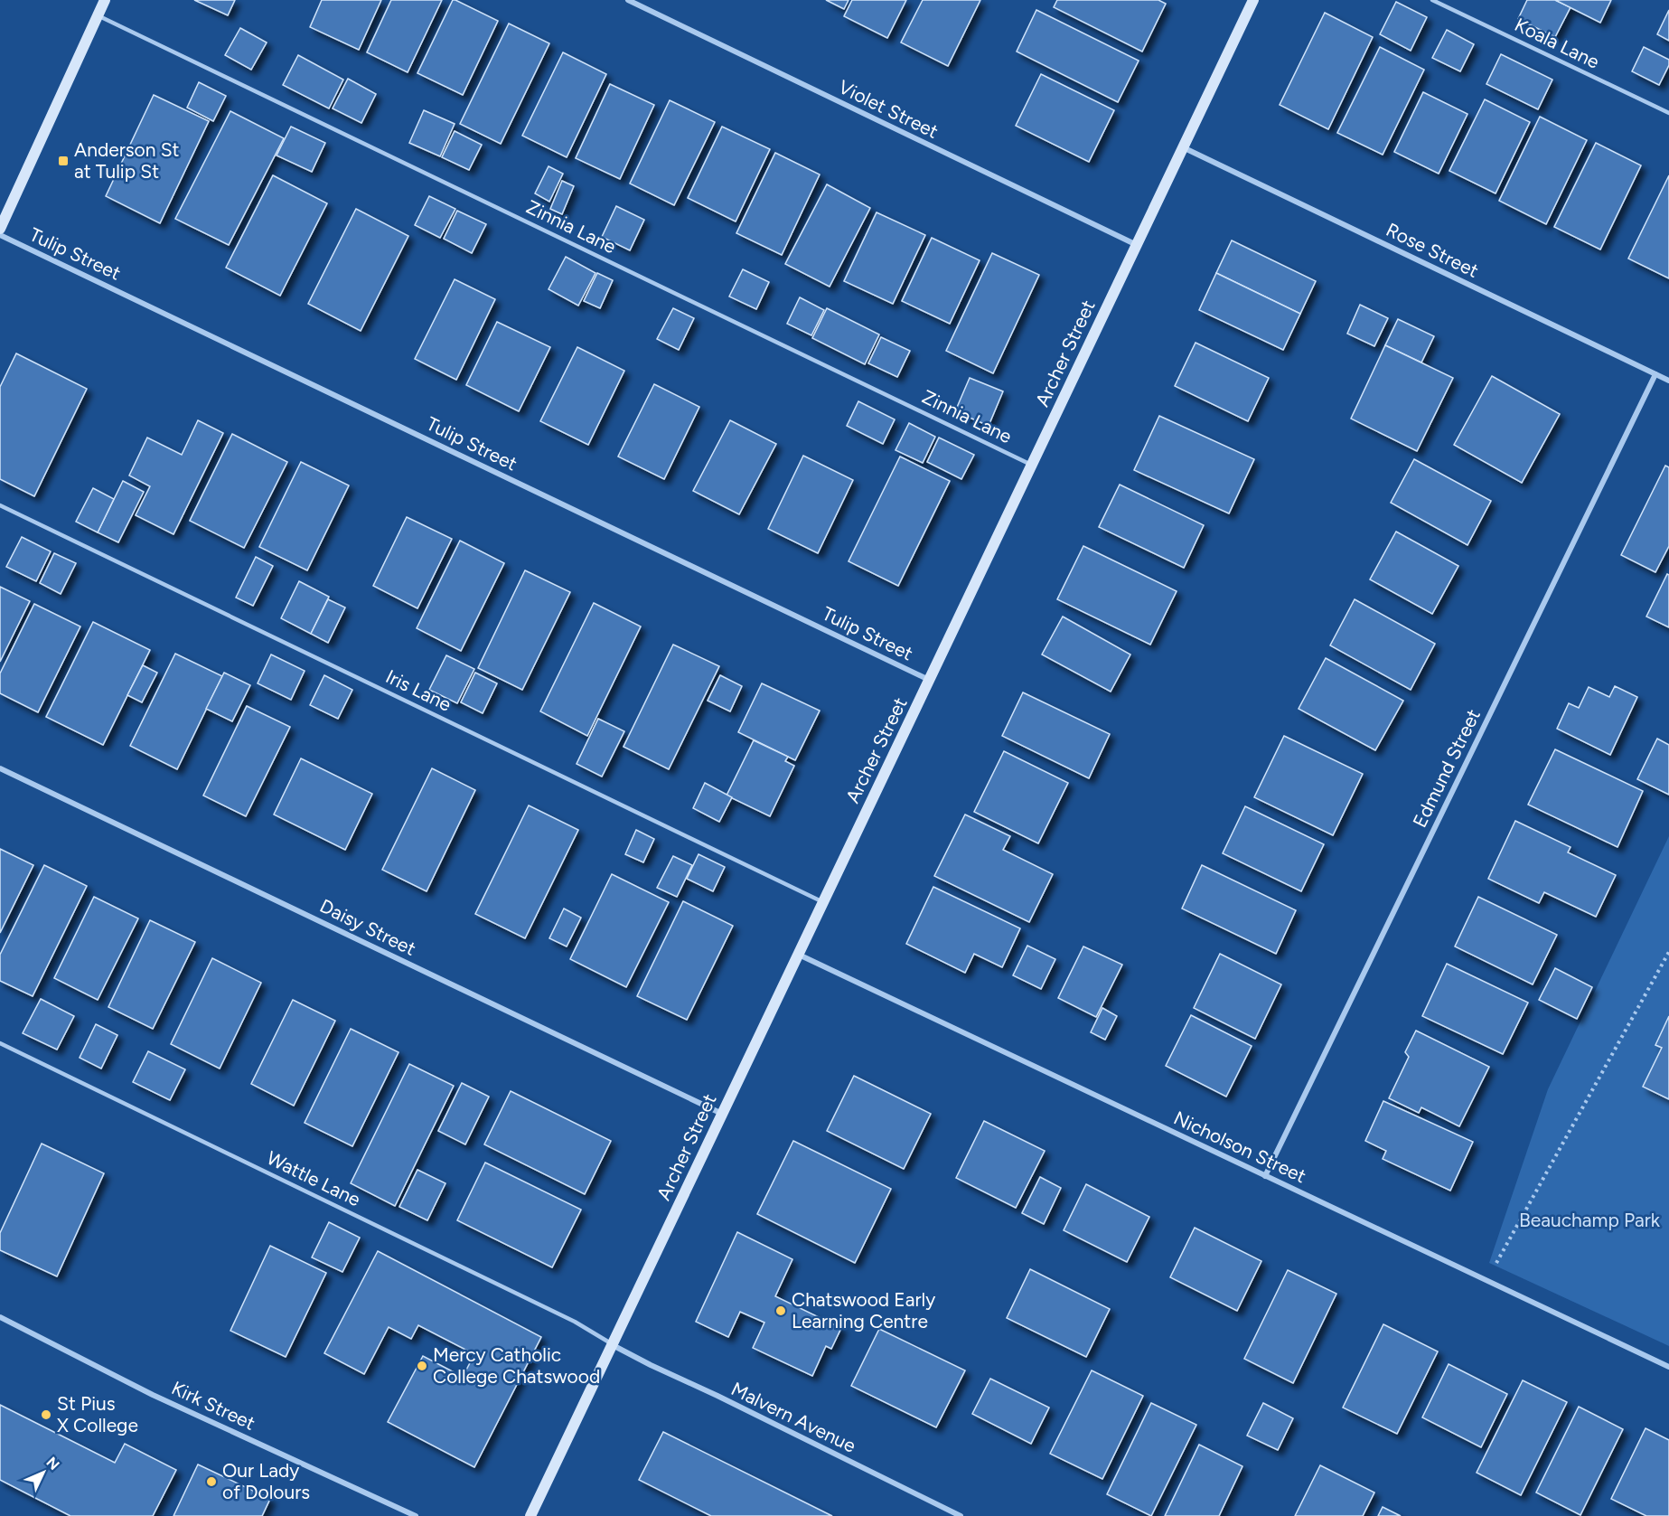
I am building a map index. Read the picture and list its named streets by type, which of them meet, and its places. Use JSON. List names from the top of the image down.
{
  "streets": {
    "main road": ["Archer Street"],
    "street": [
      "Violet Street",
      "Rose Street",
      "Tulip Street",
      "Edmund Street",
      "Daisy Street",
      "Nicholson Street",
      "Kirk Street",
      "Malvern Avenue"
    ],
    "lane": [
      "Koala Lane",
      "Zinnia Lane",
      "Iris Lane",
      "Wattle Lane"
    ]
  },
  "crossings": [
    ["Violet Street", "Archer Street"],
    ["Zinnia Lane", "Archer Street"],
    ["Rose Street", "Archer Street"],
    ["Rose Street", "Edmund Street"],
    ["Tulip Street", "Archer Street"],
    ["Archer Street", "Iris Lane"],
    ["Archer Street", "Daisy Street"],
    ["Archer Street", "Nicholson Street"],
    ["Archer Street", "Wattle Lane"],
    ["Archer Street", "Malvern Avenue"],
    ["Edmund Street", "Nicholson Street"],
    ["Wattle Lane", "Malvern Avenue"]
  ],
  "parks": ["Beauchamp Park"],
  "places": {
    "transit": ["Anderson St at Tulip St"],
    "other": [
      "Chatswood Early Learning Centre",
      "Mercy Catholic College Chatswood",
      "St Pius X College",
      "Our Lady of Dolours"
    ]
  },
  "north": "top right"
}
